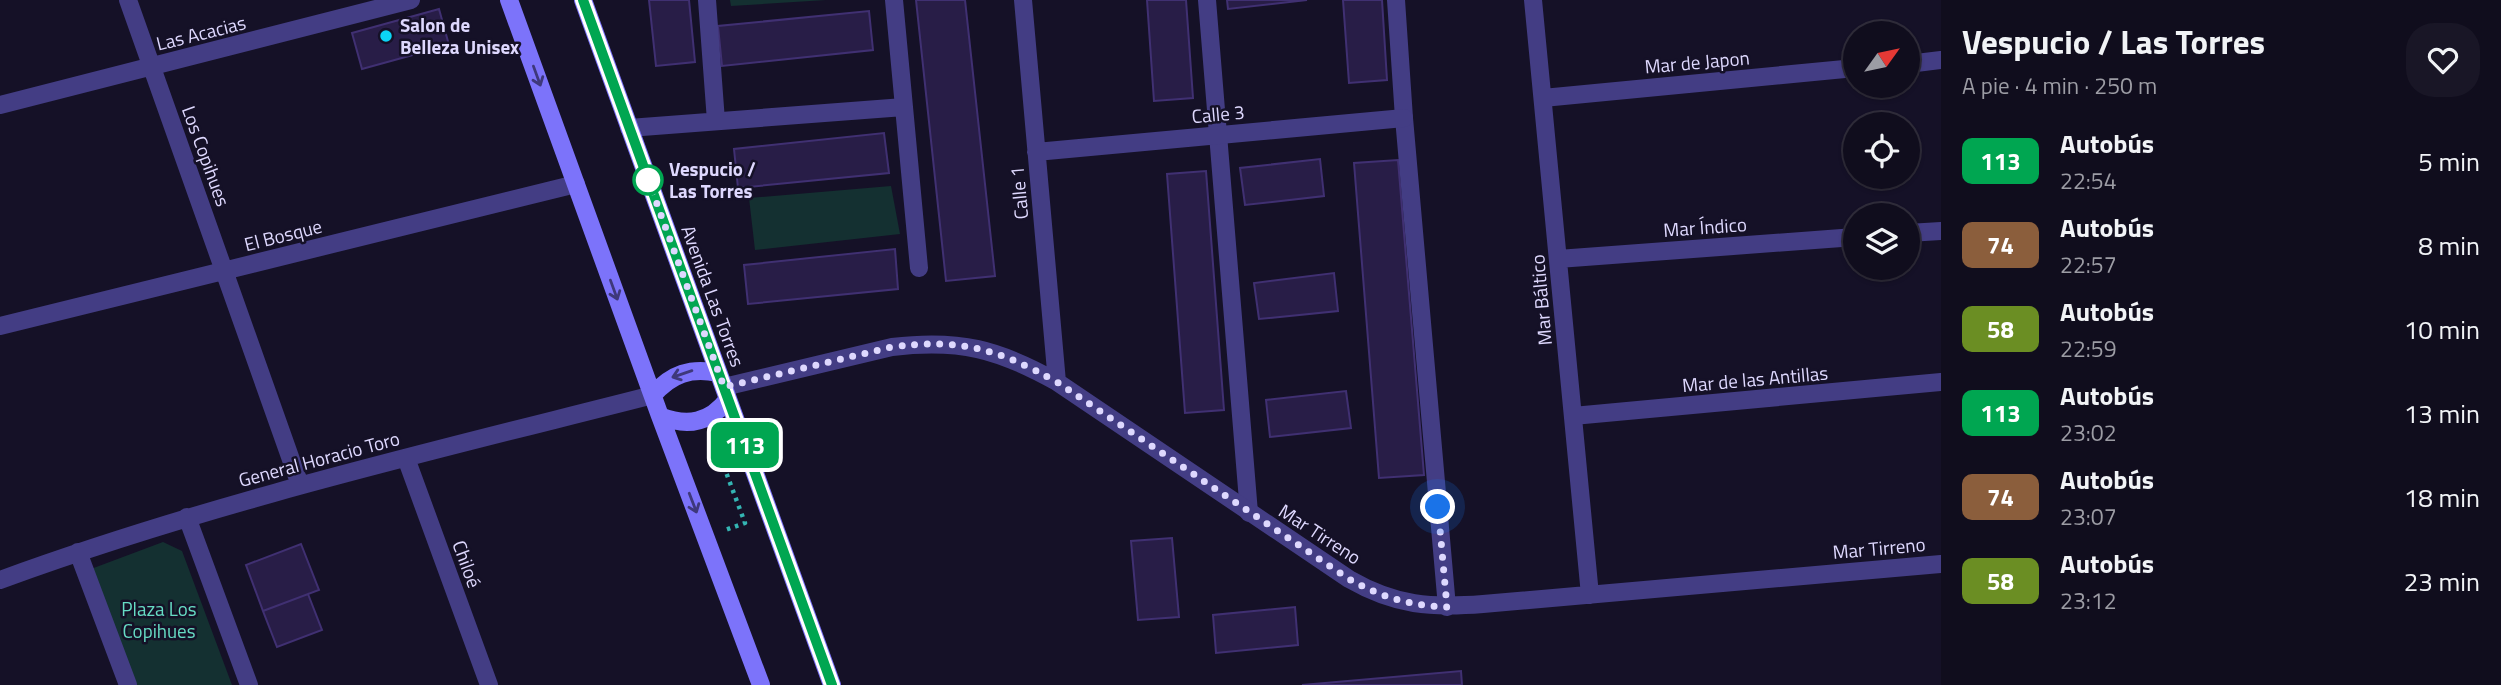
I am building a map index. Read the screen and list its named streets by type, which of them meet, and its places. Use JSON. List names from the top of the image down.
{
  "streets": {
    "main road": ["Avenida Las Torres"],
    "street": [
      "Las Acacias",
      "Mar de Japon",
      "Calle 3",
      "Los Copihues",
      "Calle 1",
      "Mar Índico",
      "El Bosque",
      "Mar Báltico",
      "Mar de las Antillas",
      "General Horacio Toro",
      "Mar Tirreno",
      "Chiloé"
    ]
  },
  "crossings": [
    ["Las Acacias", "Los Copihues"],
    ["Mar de Japon", "Mar Báltico"],
    ["Calle 3", "Calle 1"],
    ["Los Copihues", "El Bosque"],
    ["Los Copihues", "General Horacio Toro"],
    ["Calle 1", "Mar Tirreno"],
    ["Mar Índico", "Mar Báltico"],
    ["Avenida Las Torres", "General Horacio Toro"],
    ["Avenida Las Torres", "Mar Tirreno"],
    ["Mar Báltico", "Mar de las Antillas"],
    ["Mar Báltico", "Mar Tirreno"],
    ["General Horacio Toro", "Mar Tirreno"],
    ["General Horacio Toro", "Chiloé"]
  ],
  "parks": ["Plaza Los Copihues"],
  "places": ["Salon de Belleza Unisex", "Vespucio / Las Torres"],
  "lines": ["bus line 113"],
  "north": "top right",
  "page": {
    "on_map": "113",
    "heading": ["Vespucio / Las Torres", "A pie · 4 min · 250 m"],
    "list": [
      {
        "mark": "113",
        "name": "Autobús",
        "note": "22:54",
        "value": "5 min"
      },
      {
        "mark": "74",
        "name": "Autobús",
        "note": "22:57",
        "value": "8 min"
      },
      {
        "mark": "58",
        "name": "Autobús",
        "note": "22:59",
        "value": "10 min"
      },
      {
        "mark": "113",
        "name": "Autobús",
        "note": "23:02",
        "value": "13 min"
      },
      {
        "mark": "74",
        "name": "Autobús",
        "note": "23:07",
        "value": "18 min"
      },
      {
        "mark": "58",
        "name": "Autobús",
        "note": "23:12",
        "value": "23 min"
      }
    ]
  }
}
